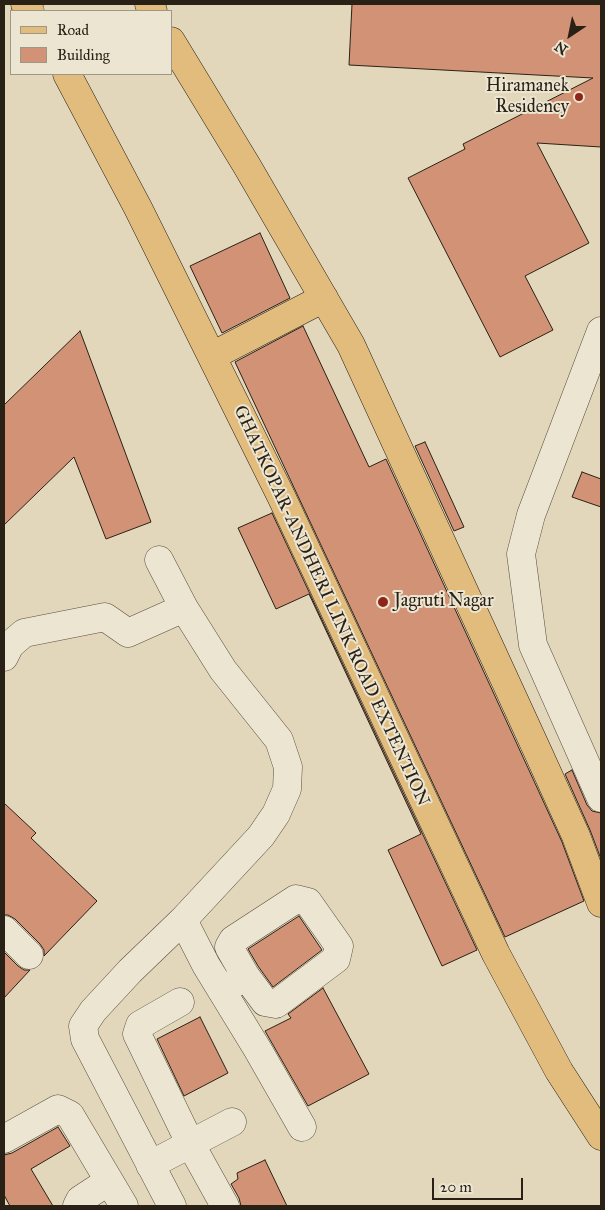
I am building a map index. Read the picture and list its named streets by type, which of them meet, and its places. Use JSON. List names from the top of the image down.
{
  "streets": {
    "main road": ["GHATKOPAR-ANDHERI LINK ROAD EXTENTION"]
  },
  "places": ["Hiramanek Residency", "Jagruti Nagar"],
  "legend": ["Road", "Building"],
  "scale_bar": "20 m",
  "north": "bottom left"
}
